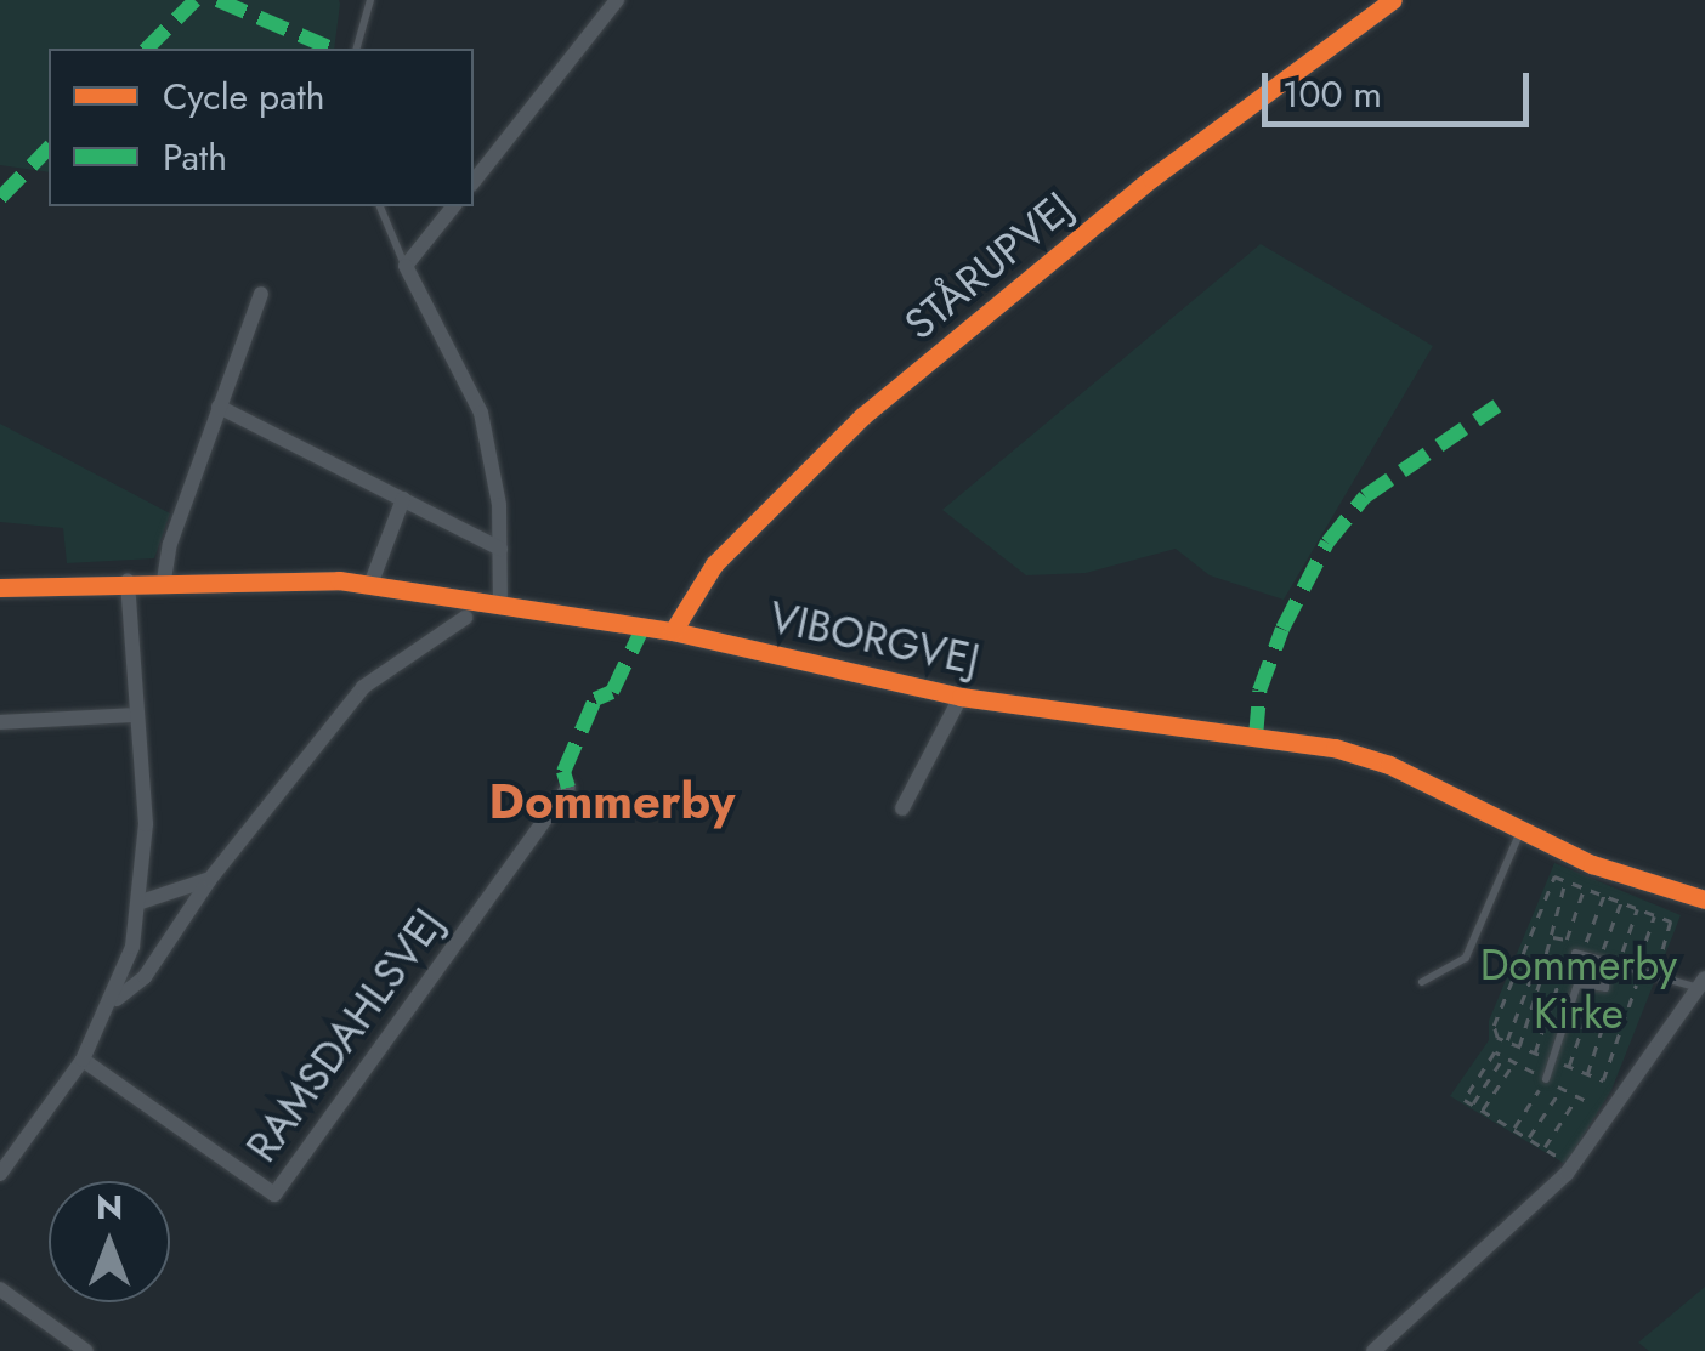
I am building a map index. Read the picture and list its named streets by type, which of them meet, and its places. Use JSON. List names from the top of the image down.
{
  "streets": {
    "street": ["STÅRUPVEJ", "VIBORGVEJ", "RAMSDAHLSVEJ"]
  },
  "crossings": [
    ["STÅRUPVEJ", "VIBORGVEJ"]
  ],
  "districts": ["Dommerby"],
  "parks": ["Dommerby Kirke"],
  "legend": ["Cycle path", "Path"],
  "scale_bar": "100 m",
  "north": "top"
}
